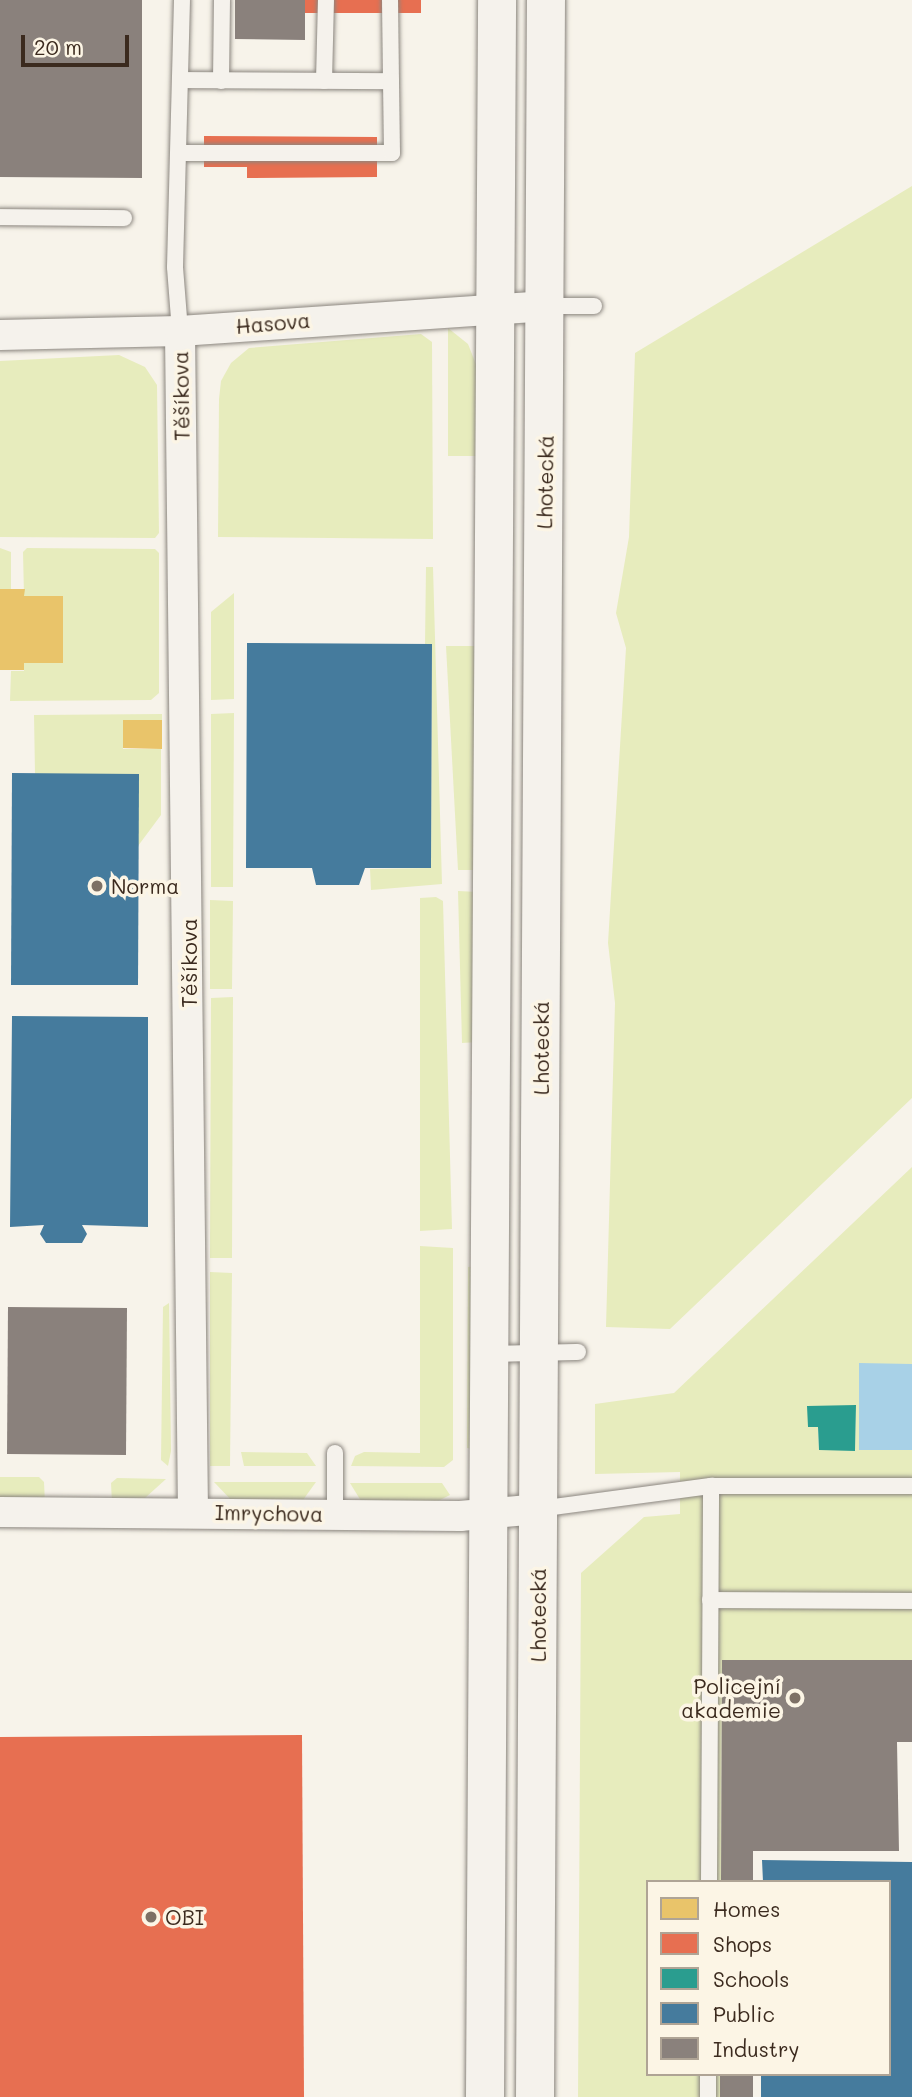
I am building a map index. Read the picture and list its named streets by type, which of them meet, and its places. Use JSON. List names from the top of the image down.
{
  "streets": {
    "street": [
      "Hasova",
      "Těšíkova",
      "Lhotecká",
      "Imrychova"
    ]
  },
  "crossings": [
    ["Hasova", "Těšíkova"],
    ["Hasova", "Lhotecká"],
    ["Těšíkova", "Imrychova"],
    ["Lhotecká", "Imrychova"]
  ],
  "places": ["Norma", "Policejní akademie", "OBI"],
  "legend": [
    "Homes",
    "Shops",
    "Schools",
    "Public",
    "Industry"
  ],
  "scale_bar": "20 m"
}
